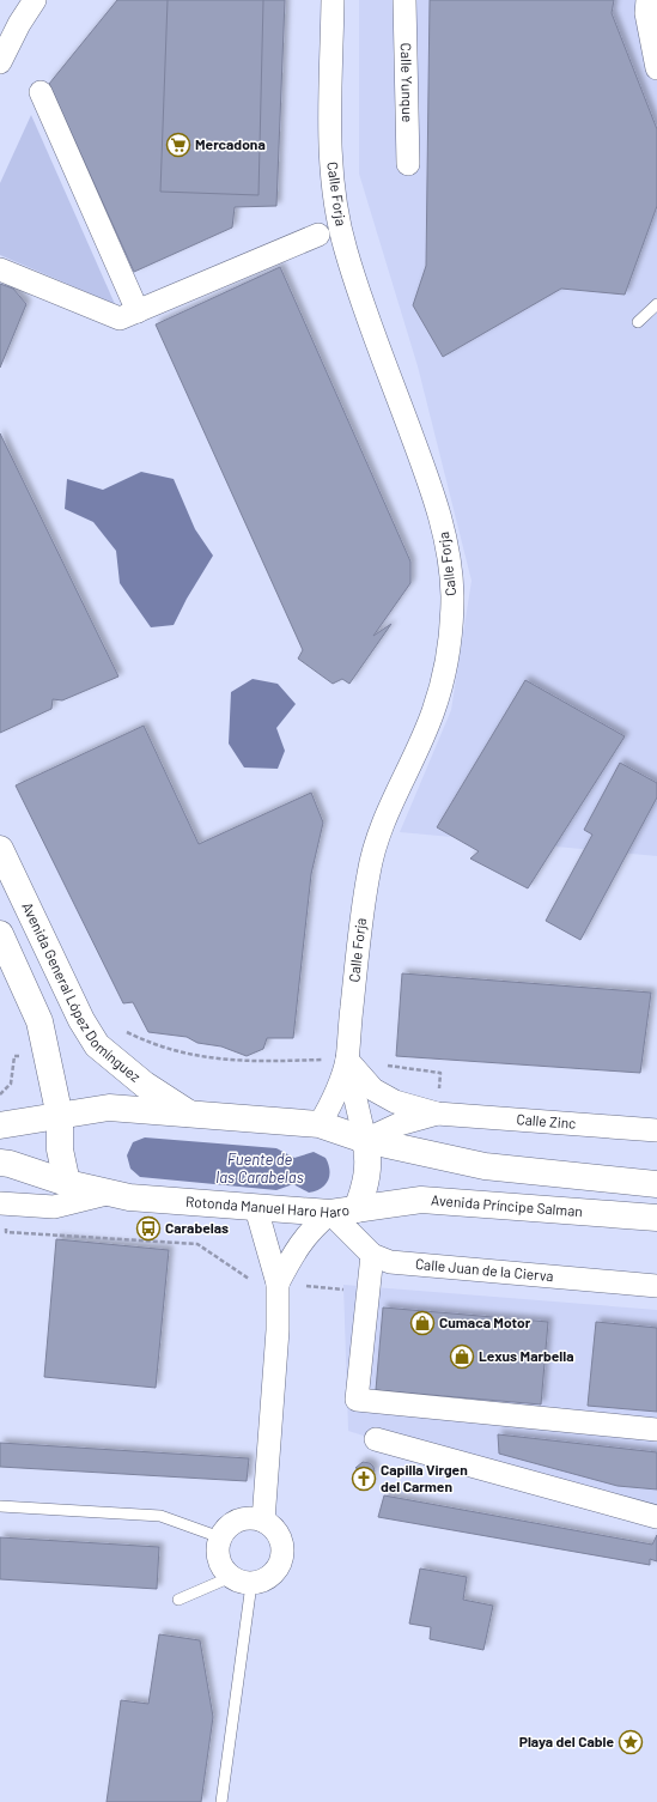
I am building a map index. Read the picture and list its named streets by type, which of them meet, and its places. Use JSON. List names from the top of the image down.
{
  "streets": {
    "main road": ["Avenida General López Domínguez", "Rotonda Manuel Haro Haro", "Avenida Príncipe Salman"],
    "street": [
      "Calle Yunque",
      "Calle Forja",
      "Calle Zinc",
      "Calle Juan de la Cierva"
    ]
  },
  "crossings": [
    ["Calle Forja", "Calle Zinc"],
    ["Calle Zinc", "Rotonda Manuel Haro Haro"],
    ["Rotonda Manuel Haro Haro", "Avenida Príncipe Salman"],
    ["Rotonda Manuel Haro Haro", "Calle Juan de la Cierva"]
  ],
  "water": ["Fuente de las Carabelas"],
  "places": {
    "supermarket": ["Mercadona"],
    "bus stop": ["Carabelas"],
    "shop": ["Cumaca Motor", "Lexus Marbella"],
    "church": ["Capilla Virgen del Carmen"],
    "place": ["Playa del Cable"]
  }
}
